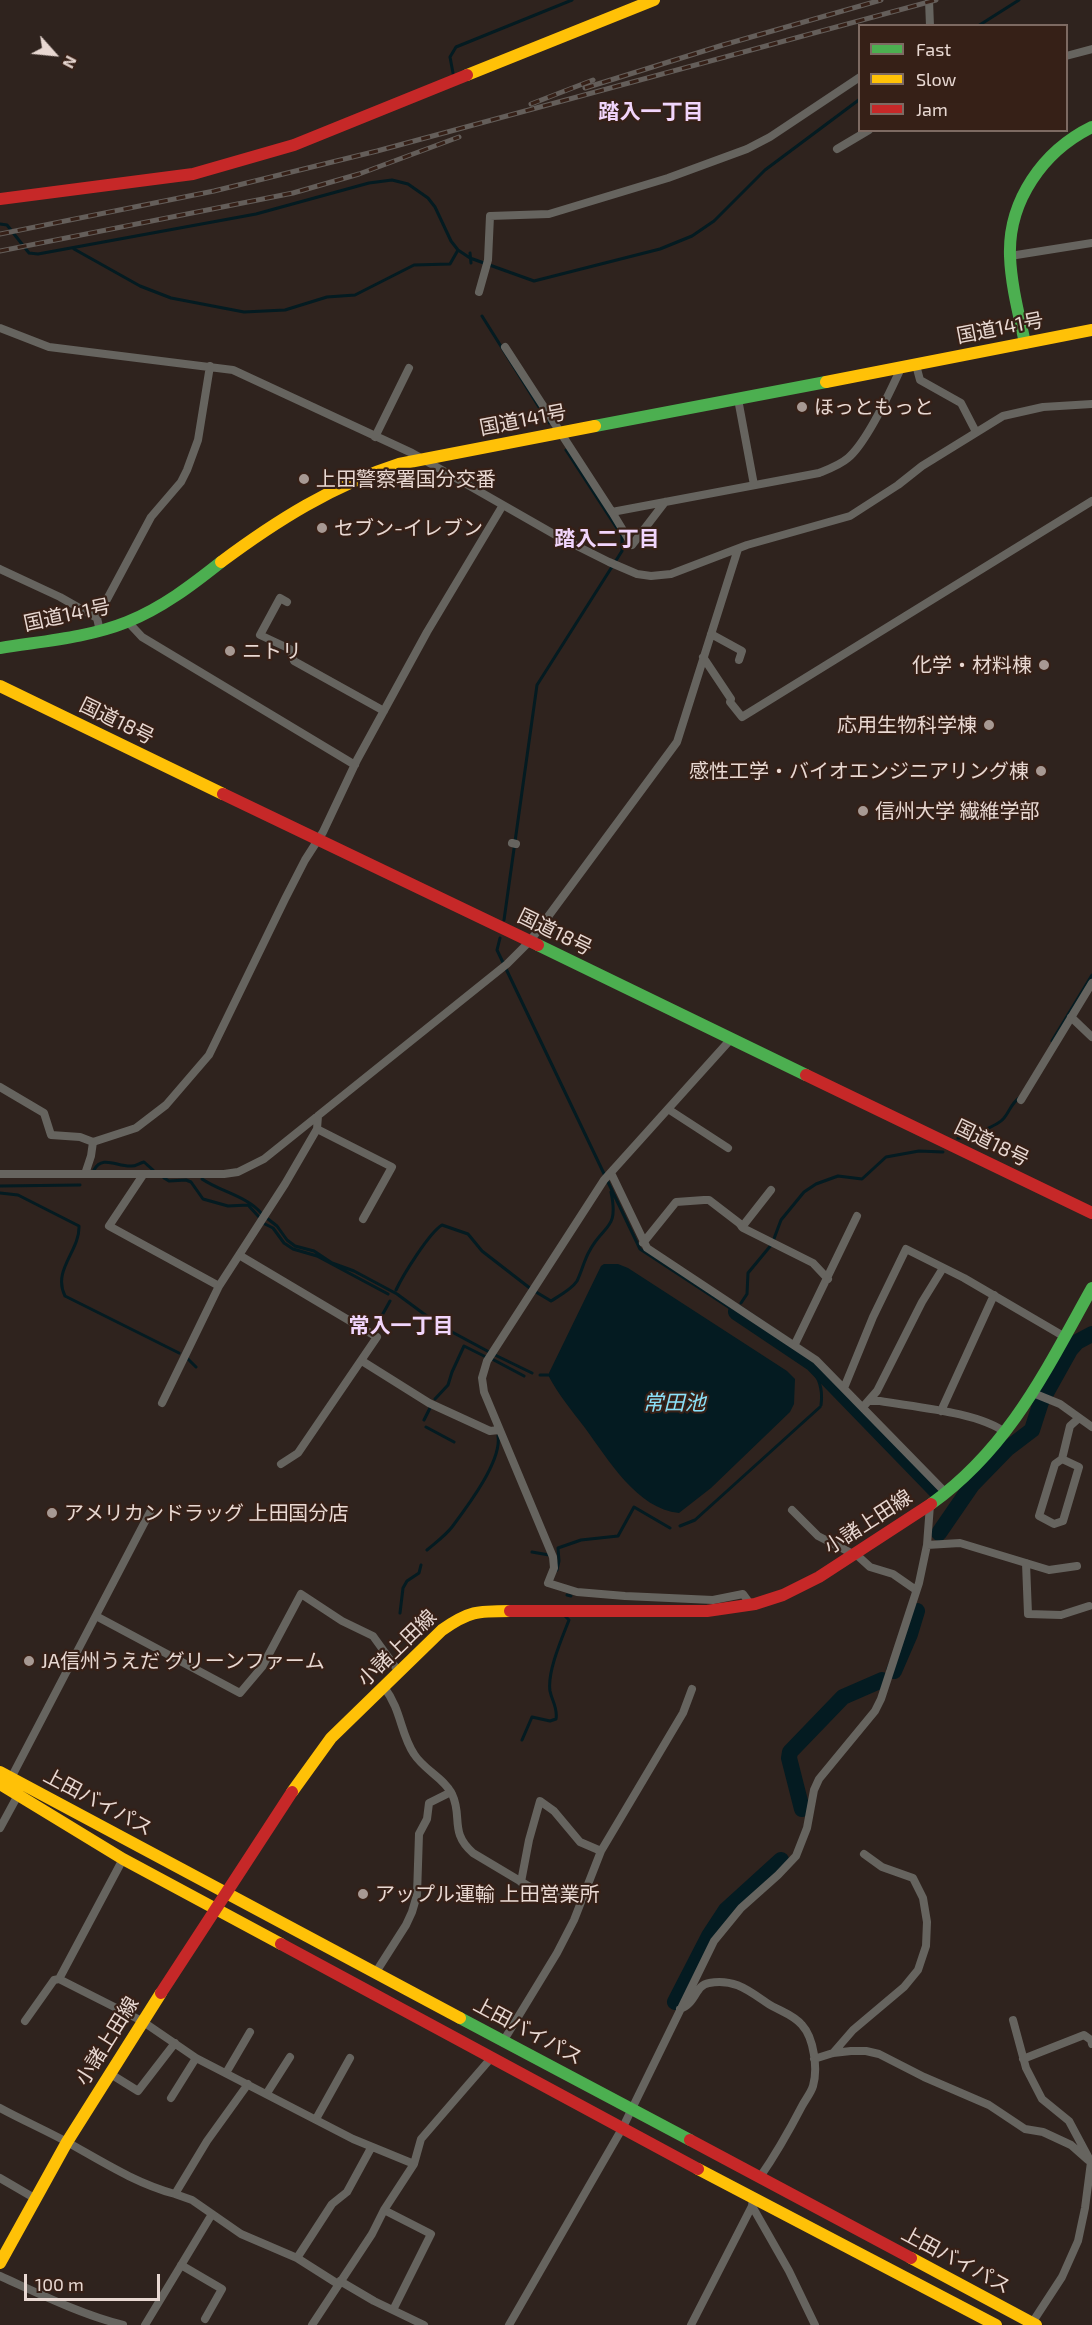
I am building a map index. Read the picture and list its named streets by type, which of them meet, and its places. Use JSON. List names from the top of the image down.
{
  "streets": {
    "main road": [
      "国道141号",
      "国道18号",
      "小諸上田線",
      "上田バイパス"
    ]
  },
  "crossings": [
    ["小諸上田線", "上田バイパス"]
  ],
  "districts": ["踏入一丁目", "踏入二丁目", "常入一丁目"],
  "water": ["常田池"],
  "places": [
    "ほっともっと",
    "上田警察署国分交番",
    "セブン-イレブン",
    "ニトリ",
    "化学・材料棟",
    "応用生物科学棟",
    "感性工学・バイオエンジニアリング棟",
    "信州大学 繊維学部",
    "アメリカンドラッグ 上田国分店",
    "JA信州うえだ グリーンファーム",
    "アップル運輸 上田営業所"
  ],
  "legend": ["Fast", "Slow", "Jam"],
  "scale_bar": "100 m",
  "north": "bottom right"
}
